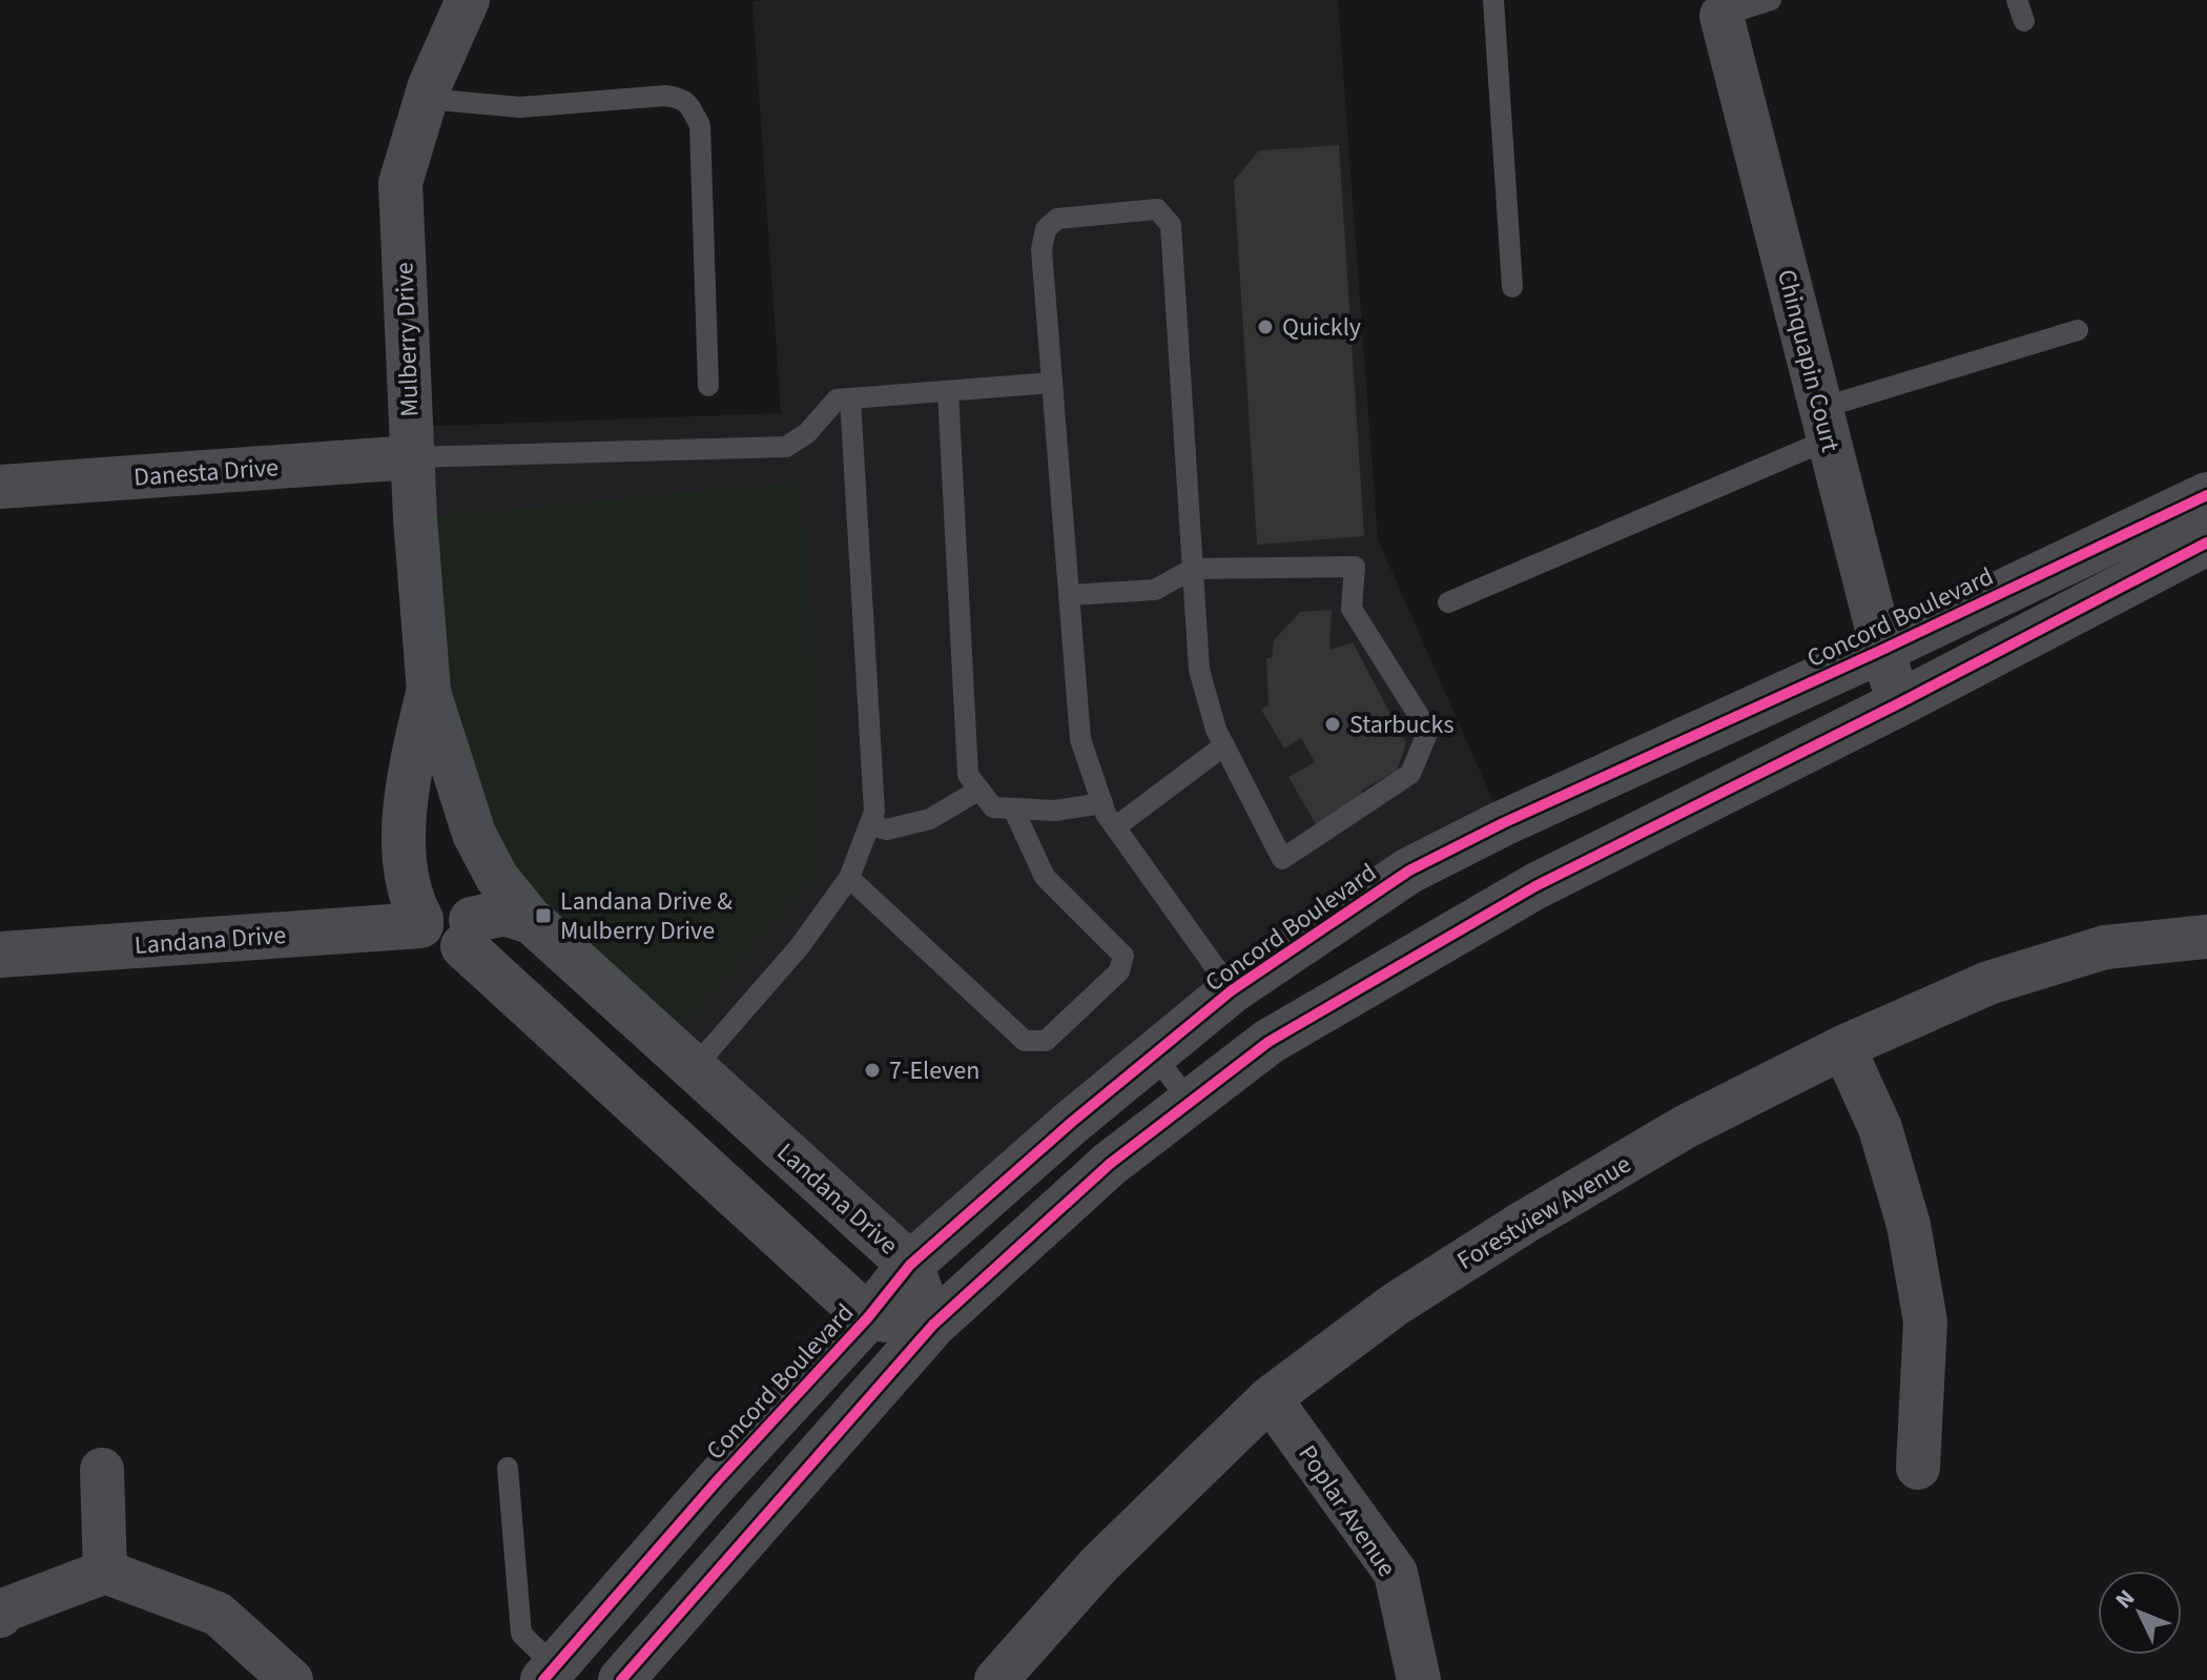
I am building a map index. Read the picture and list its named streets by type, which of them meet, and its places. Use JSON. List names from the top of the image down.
{
  "streets": {
    "street": [
      "Mulberry Drive",
      "Chinquapin Court",
      "Danesta Drive",
      "Concord Boulevard",
      "Landana Drive",
      "Forestview Avenue",
      "Poplar Avenue"
    ]
  },
  "crossings": [
    ["Mulberry Drive", "Danesta Drive"],
    ["Mulberry Drive", "Landana Drive"],
    ["Chinquapin Court", "Concord Boulevard"],
    ["Concord Boulevard", "Landana Drive"],
    ["Forestview Avenue", "Poplar Avenue"]
  ],
  "places": {
    "other": ["Quickly", "Starbucks", "7-Eleven"],
    "transit": ["Landana Drive & Mulberry Drive"]
  },
  "north": "top left"
}
